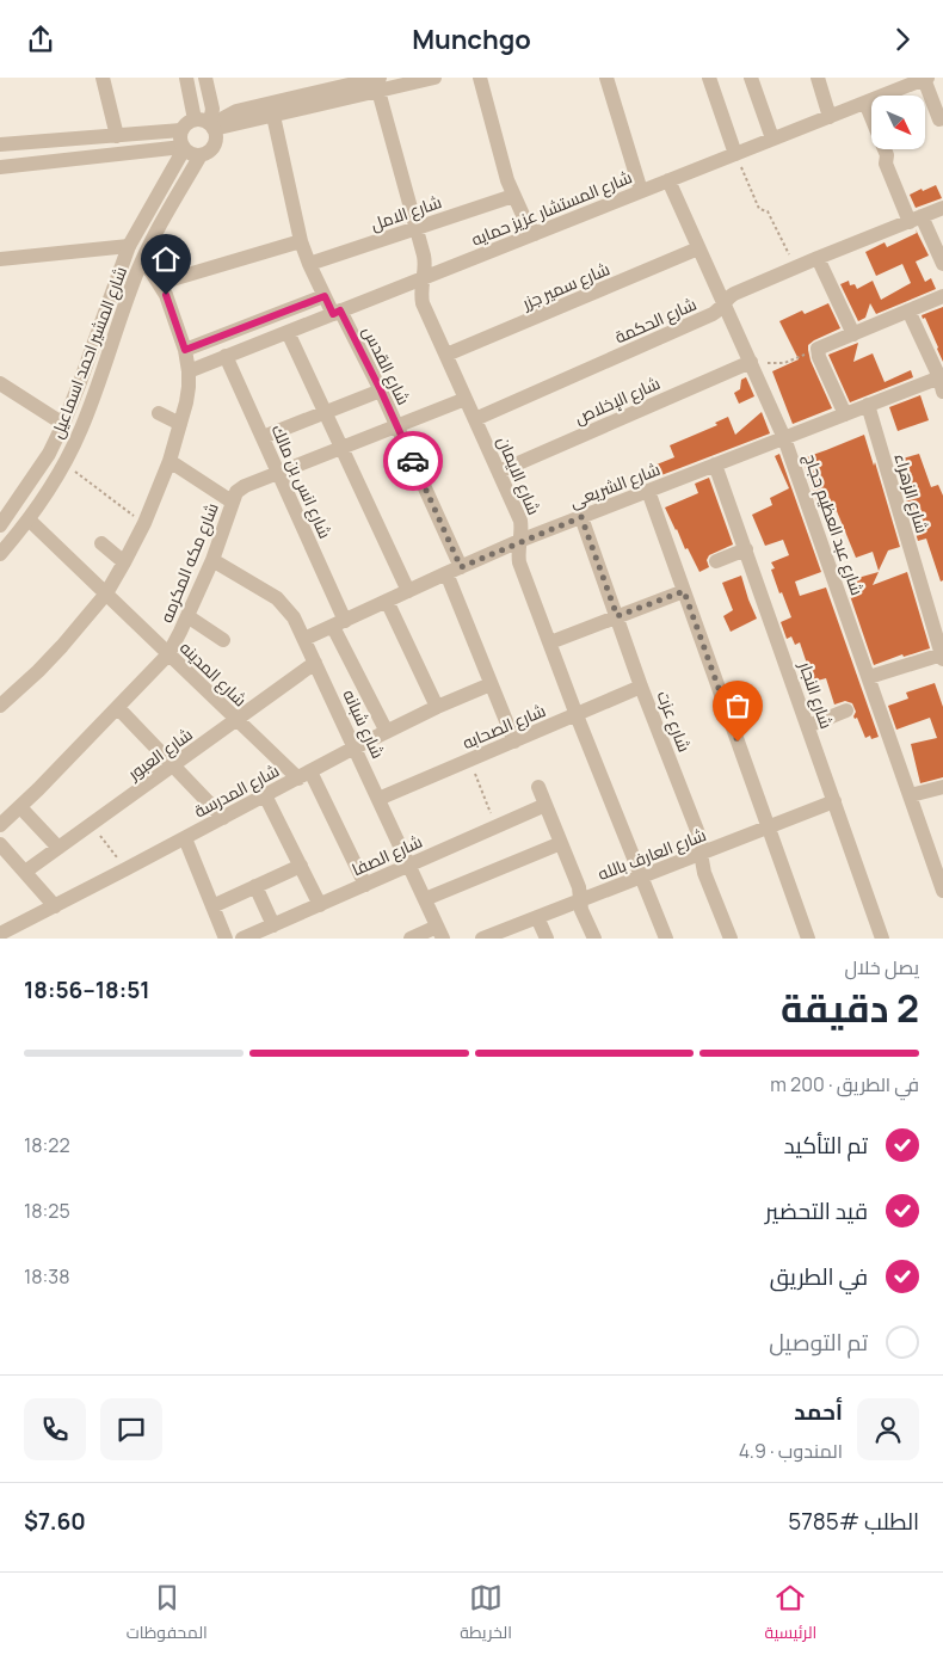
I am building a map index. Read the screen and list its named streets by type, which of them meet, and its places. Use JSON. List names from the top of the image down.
{
  "streets": {
    "street": [
      "شارع المستشار عزيز حمايه",
      "شارع الامل",
      "شارع سمير جزر",
      "شارع الحكمة",
      "شارع المشير احمد اسماعيل",
      "شارع القدس",
      "شارع الإخلاص",
      "شارع الايمان",
      "شارع انس بن مالك",
      "شارع الشريعى",
      "شارع الزهراء",
      "شارع عبد العظيم حجاج",
      "شارع مكه المكرمه",
      "شارع المدينه",
      "شارع النجار",
      "شارع عزت",
      "شارع شبانه",
      "شارع الصحابه",
      "شارع العبور",
      "شارع المدرسة",
      "شارع العارف بالله",
      "شارع الصفا"
    ]
  },
  "crossings": [
    ["شارع المستشار عزيز حمايه", "شارع القدس"],
    ["شارع المستشار عزيز حمايه", "شارع الايمان"],
    ["شارع المستشار عزيز حمايه", "شارع انس بن مالك"],
    ["شارع المستشار عزيز حمايه", "شارع عبد العظيم حجاج"],
    ["شارع الامل", "شارع القدس"],
    ["شارع الامل", "شارع الايمان"],
    ["شارع سمير جزر", "شارع الايمان"],
    ["شارع سمير جزر", "شارع عبد العظيم حجاج"],
    ["شارع الحكمة", "شارع الايمان"],
    ["شارع الحكمة", "شارع عبد العظيم حجاج"],
    ["شارع المشير احمد اسماعيل", "شارع المدينه"],
    ["شارع القدس", "شارع الشريعى"],
    ["شارع القدس", "شارع مكه المكرمه"],
    ["شارع القدس", "شارع الصحابه"],
    ["شارع القدس", "شارع المدرسة"],
    ["شارع الإخلاص", "شارع الايمان"],
    ["شارع الإخلاص", "شارع عبد العظيم حجاج"],
    ["شارع الايمان", "شارع الشريعى"],
    ["شارع الايمان", "شارع مكه المكرمه"],
    ["شارع الايمان", "شارع الصحابه"],
    ["شارع الايمان", "شارع العارف بالله"],
    ["شارع انس بن مالك", "شارع الشريعى"],
    ["شارع انس بن مالك", "شارع مكه المكرمه"],
    ["شارع انس بن مالك", "شارع المدرسة"],
    ["شارع الشريعى", "شارع الزهراء"],
    ["شارع الشريعى", "شارع عبد العظيم حجاج"],
    ["شارع الشريعى", "شارع النجار"],
    ["شارع الشريعى", "شارع عزت"],
    ["شارع الشريعى", "شارع شبانه"],
    ["شارع مكه المكرمه", "شارع المدينه"],
    ["شارع مكه المكرمه", "شارع شبانه"],
    ["شارع المدينه", "شارع العبور"],
    ["شارع المدينه", "شارع المدرسة"],
    ["شارع النجار", "شارع العارف بالله"],
    ["شارع عزت", "شارع الصحابه"],
    ["شارع عزت", "شارع العارف بالله"],
    ["شارع شبانه", "شارع الصحابه"],
    ["شارع شبانه", "شارع العبور"],
    ["شارع شبانه", "شارع المدرسة"],
    ["شارع شبانه", "شارع الصفا"]
  ],
  "north": "bottom right",
  "page": {
    "header": "Munchgo",
    "heading": ["2 دقيقة", "يصل خلال", "18:51–18:56"],
    "panel": [
      "أحمد",
      "المندوب · 4.9",
      "الطلب #5785",
      "$7.60"
    ],
    "bar": "في الطريق · 200 m",
    "list": [
      ["تم التأكيد", "18:22"],
      ["قيد التحضير", "18:25"],
      ["في الطريق", "18:38"],
      "تم التوصيل"
    ],
    "tabs": ["الرئيسية", "الخريطة", "المحفوظات"]
  }
}
